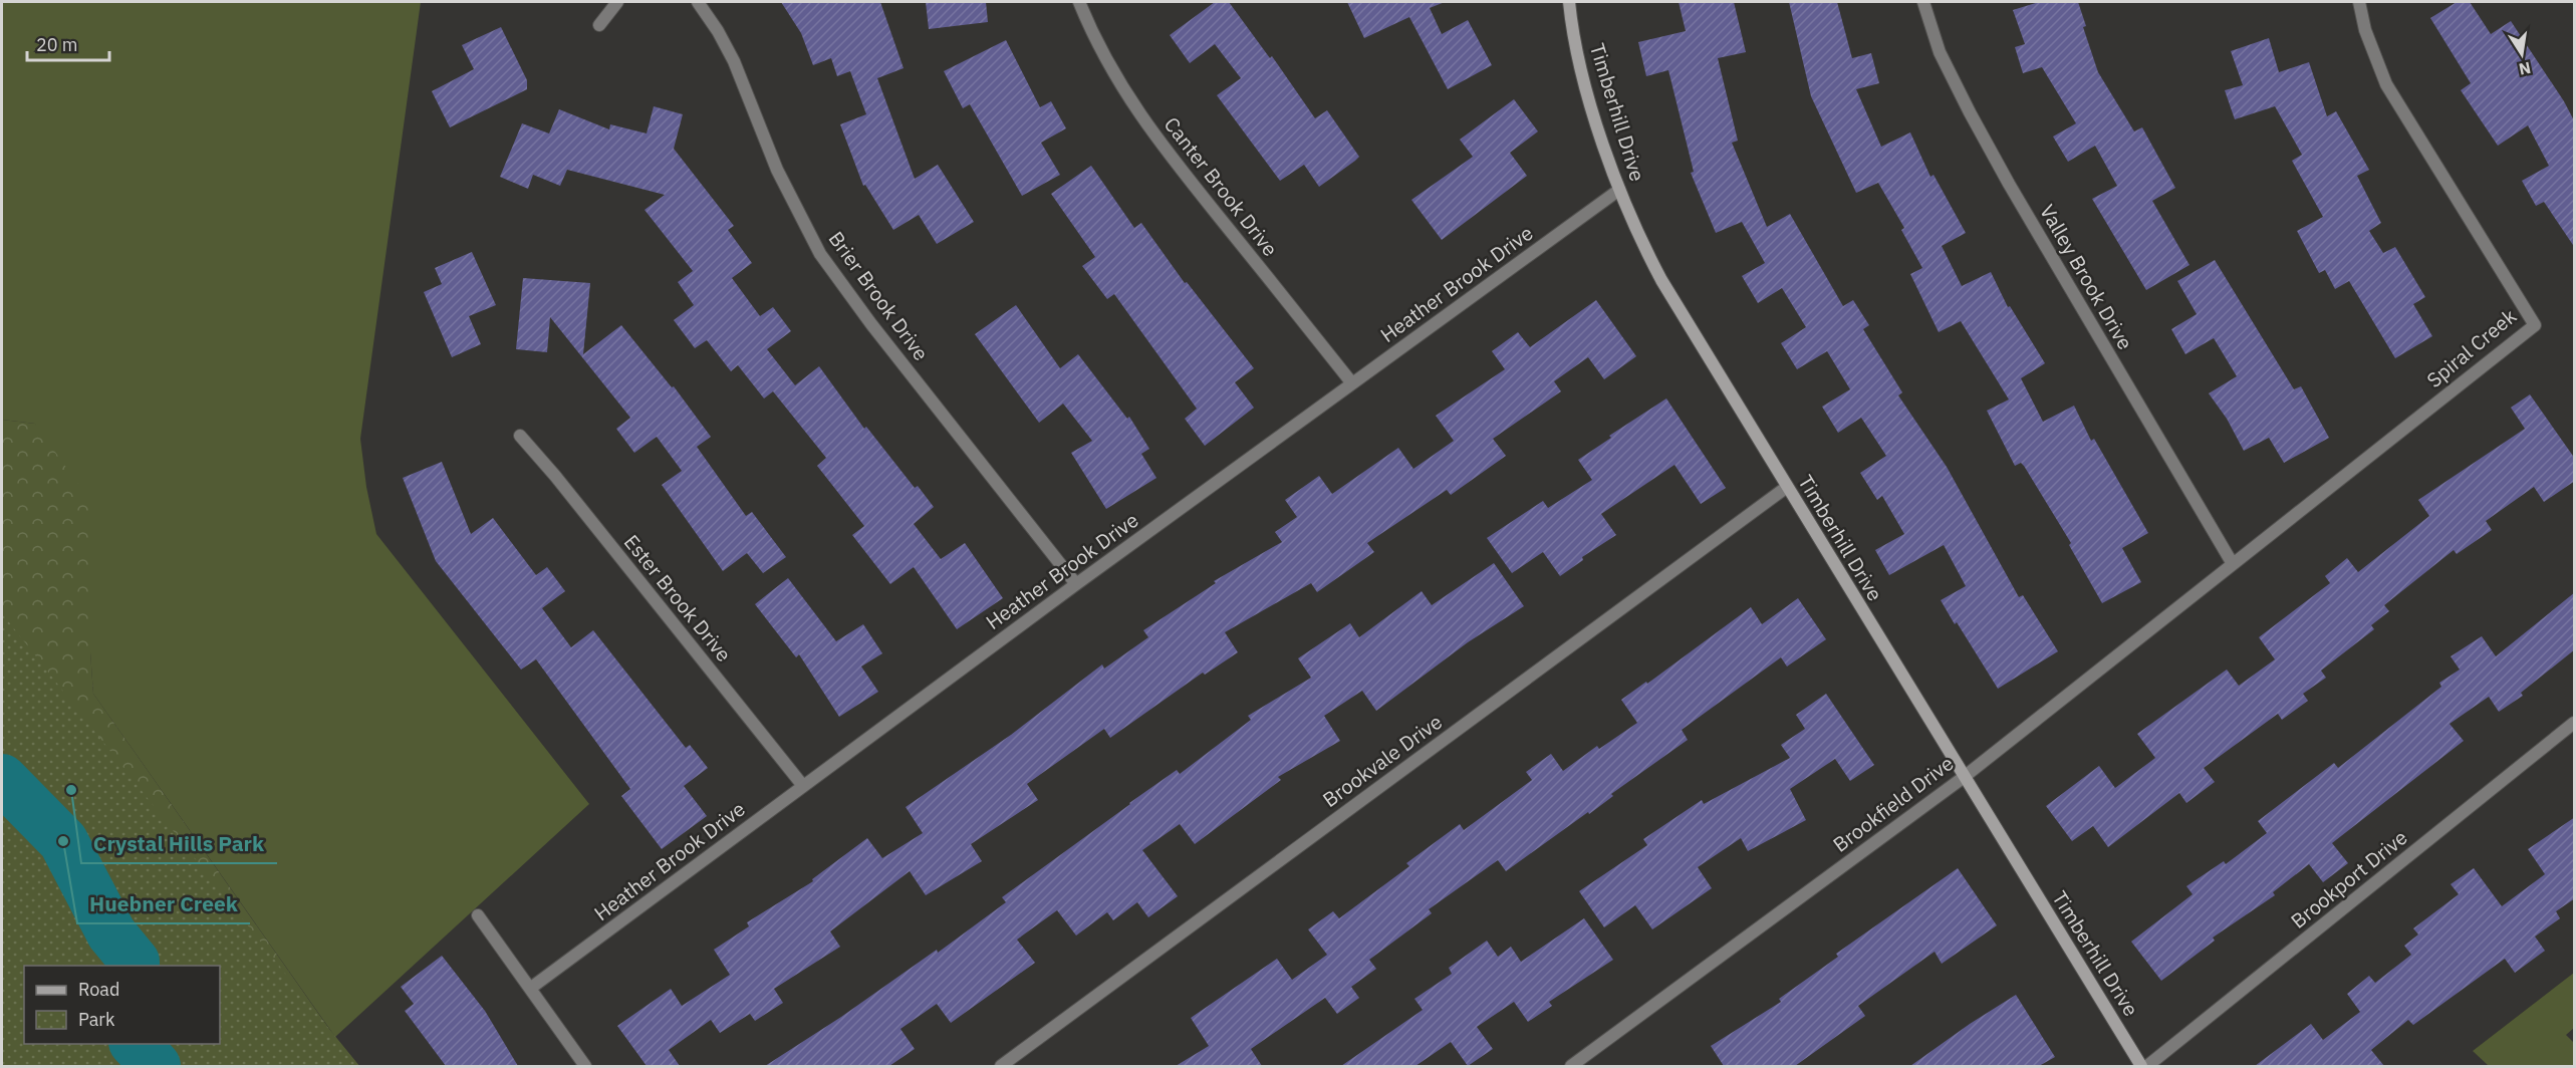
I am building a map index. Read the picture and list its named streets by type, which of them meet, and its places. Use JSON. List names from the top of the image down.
{
  "streets": {
    "street": [
      "Timberhill Drive",
      "Canter Brook Drive",
      "Valley Brook Drive",
      "Heather Brook Drive",
      "Brier Brook Drive",
      "Spiral Creek",
      "Ester Brook Drive",
      "Brookvale Drive",
      "Brookfield Drive",
      "Brookport Drive"
    ]
  },
  "crossings": [
    ["Timberhill Drive", "Heather Brook Drive"],
    ["Timberhill Drive", "Brookvale Drive"],
    ["Timberhill Drive", "Brookfield Drive"],
    ["Canter Brook Drive", "Heather Brook Drive"],
    ["Valley Brook Drive", "Spiral Creek"],
    ["Valley Brook Drive", "Brookfield Drive"],
    ["Heather Brook Drive", "Brier Brook Drive"],
    ["Heather Brook Drive", "Ester Brook Drive"],
    ["Spiral Creek", "Brookfield Drive"]
  ],
  "places": ["Crystal Hills Park", "Huebner Creek"],
  "legend": ["Road", "Park"],
  "scale_bar": "20 m",
  "north": "bottom"
}
